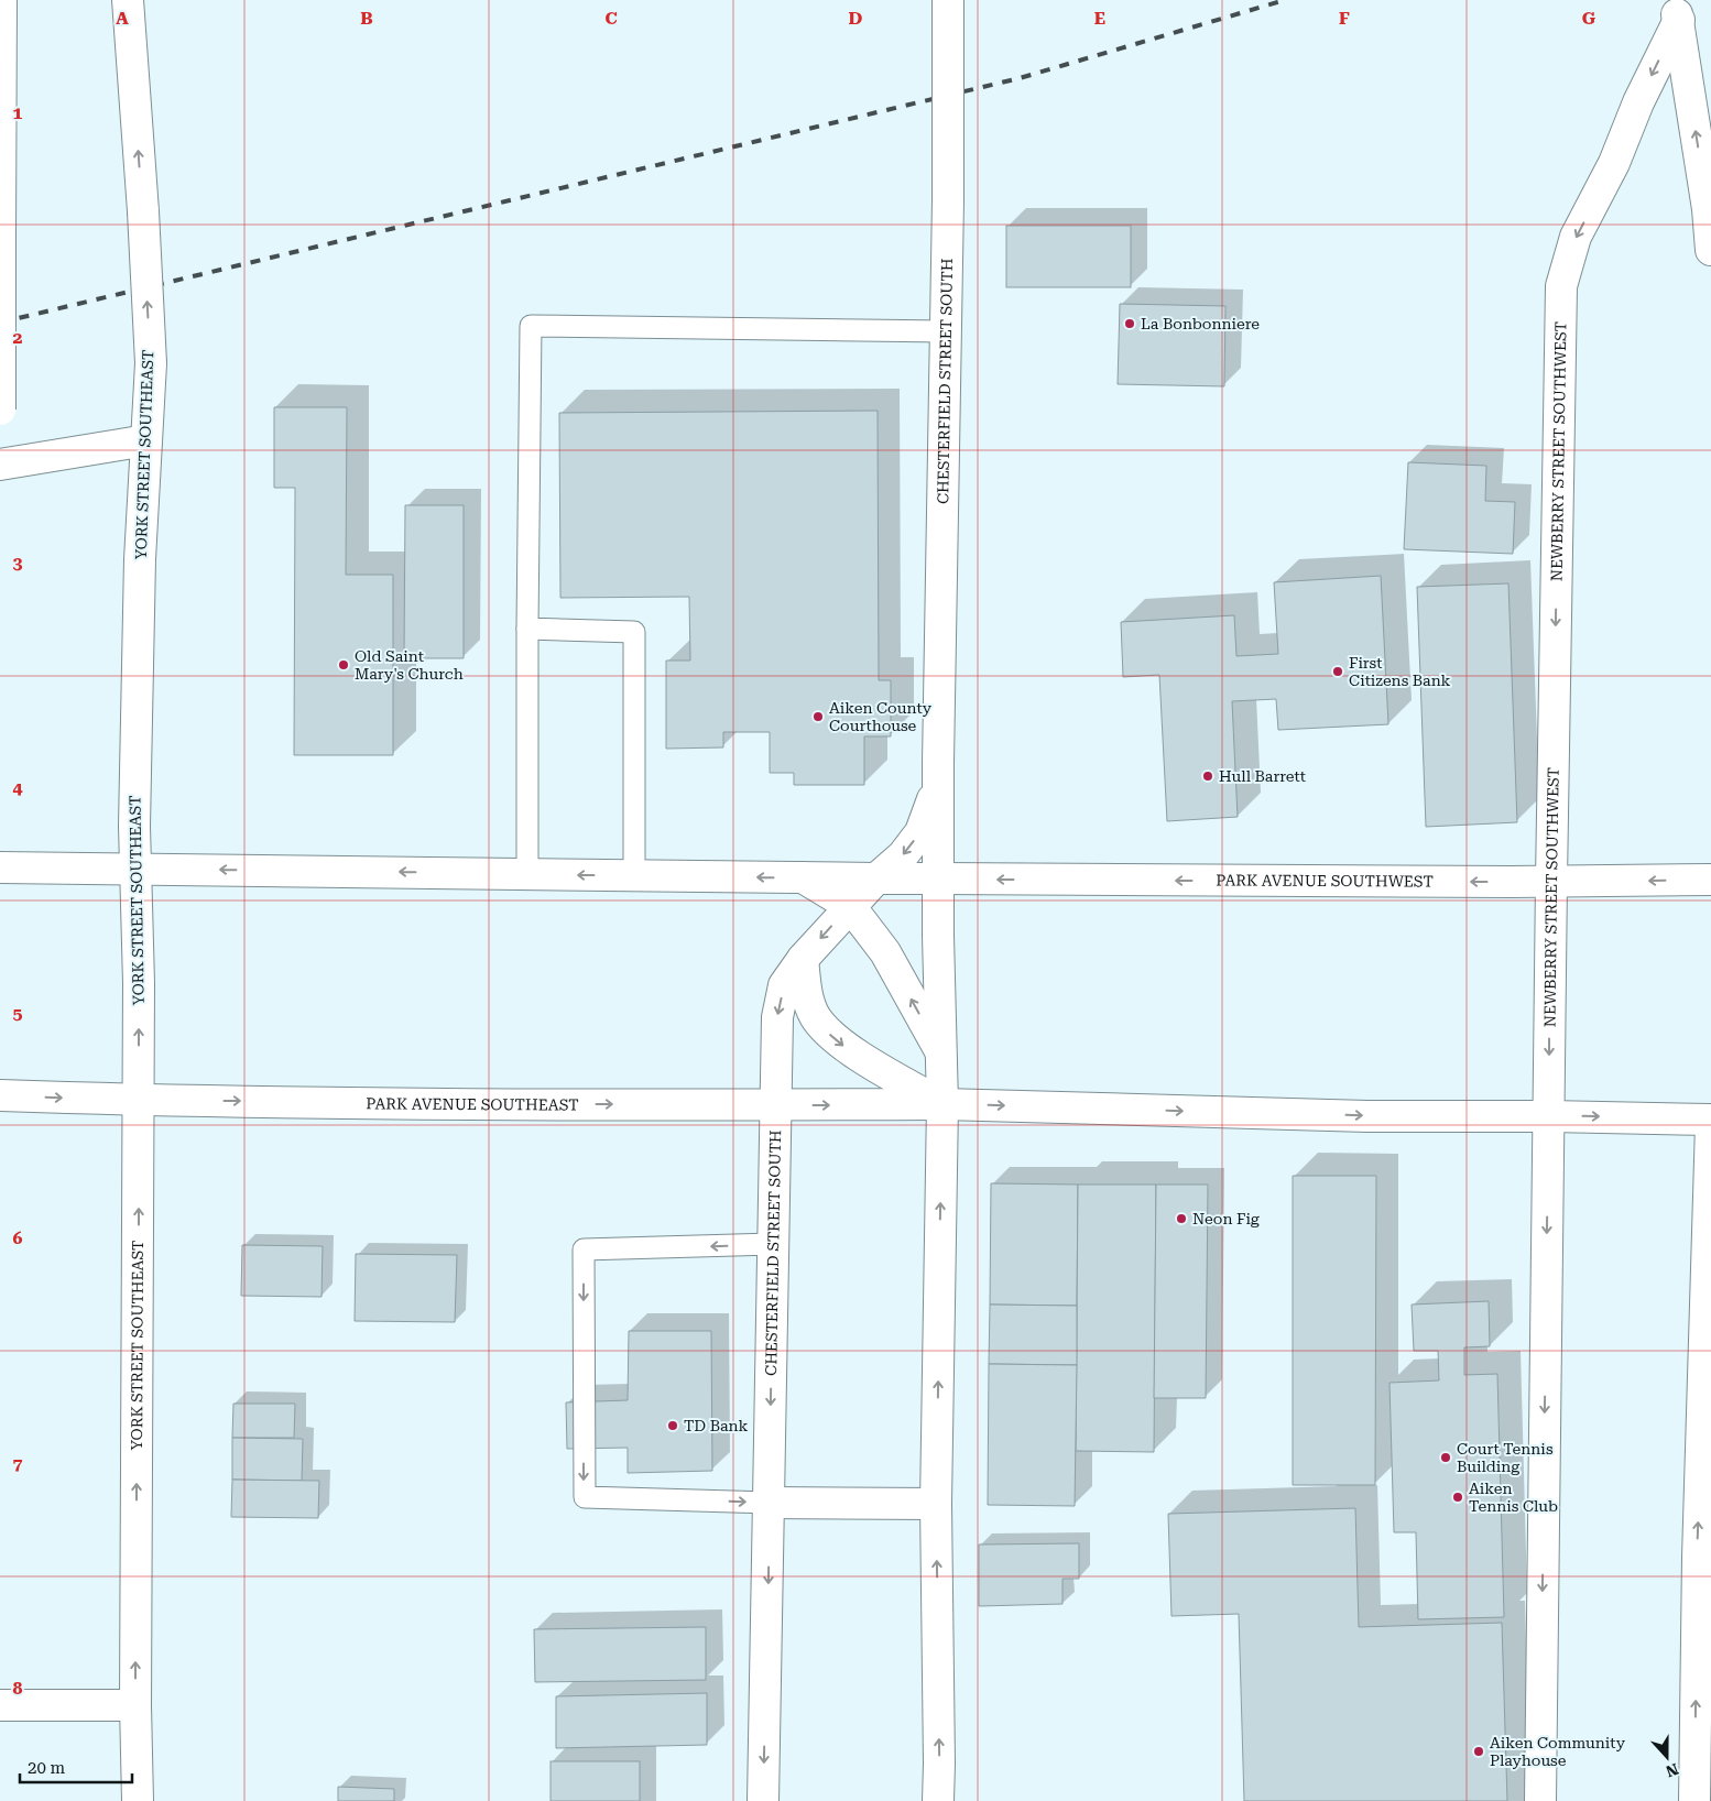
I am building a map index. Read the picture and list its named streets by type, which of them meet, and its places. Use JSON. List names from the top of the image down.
{
  "streets": {
    "street": [
      "CHESTERFIELD STREET SOUTH",
      "NEWBERRY STREET SOUTHWEST",
      "YORK STREET SOUTHEAST",
      "PARK AVENUE SOUTHWEST",
      "PARK AVENUE SOUTHEAST"
    ]
  },
  "crossings": [
    ["CHESTERFIELD STREET SOUTH", "PARK AVENUE SOUTHWEST"],
    ["CHESTERFIELD STREET SOUTH", "PARK AVENUE SOUTHEAST"],
    ["NEWBERRY STREET SOUTHWEST", "PARK AVENUE SOUTHWEST"],
    ["YORK STREET SOUTHEAST", "PARK AVENUE SOUTHEAST"]
  ],
  "places": [
    "La Bonbonniere",
    "Old Saint Mary's Church",
    "First Citizens Bank",
    "Aiken County Courthouse",
    "Hull Barrett",
    "Neon Fig",
    "TD Bank",
    "Court Tennis Building",
    "Aiken Tennis Club",
    "Aiken Community Playhouse"
  ],
  "scale_bar": "20 m",
  "north": "bottom",
  "grid": {
    "columns": [
      "A",
      "B",
      "C",
      "D",
      "E",
      "F",
      "G"
    ],
    "rows": [
      "1",
      "2",
      "3",
      "4",
      "5",
      "6",
      "7",
      "8"
    ]
  }
}
